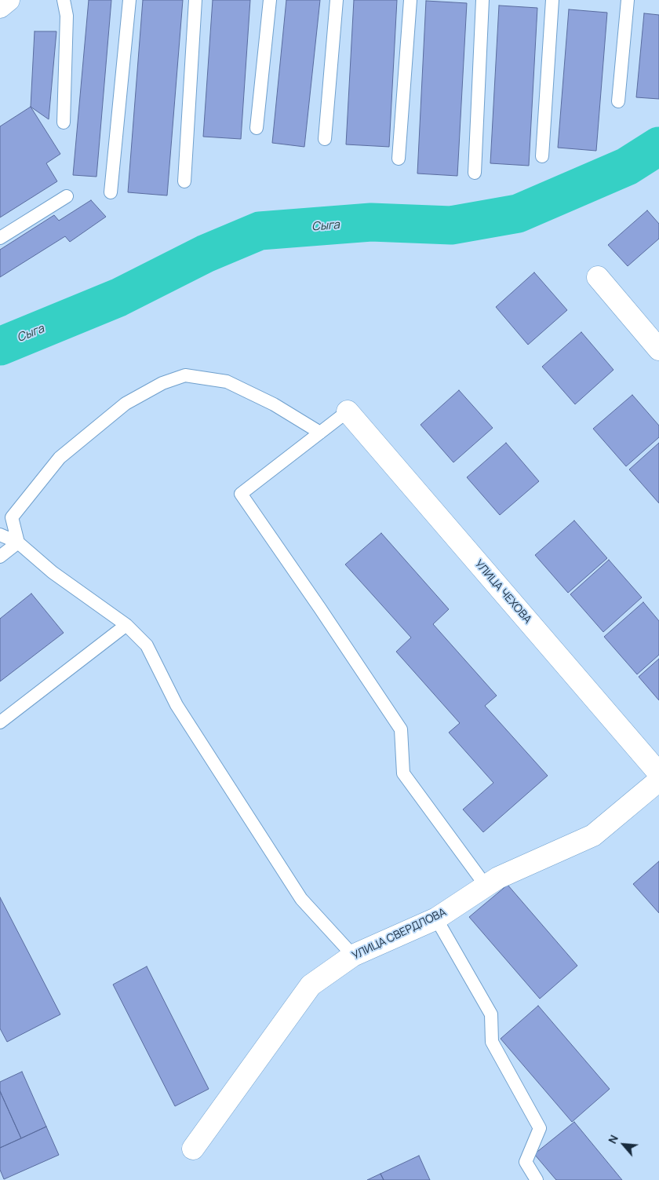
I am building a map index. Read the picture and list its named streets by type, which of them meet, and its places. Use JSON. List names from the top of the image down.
{
  "streets": {
    "street": ["УЛИЦА ЧЕХОВА", "УЛИЦА СВЕРДЛОВА"]
  },
  "water": ["Сыга"],
  "north": "top left"
}
